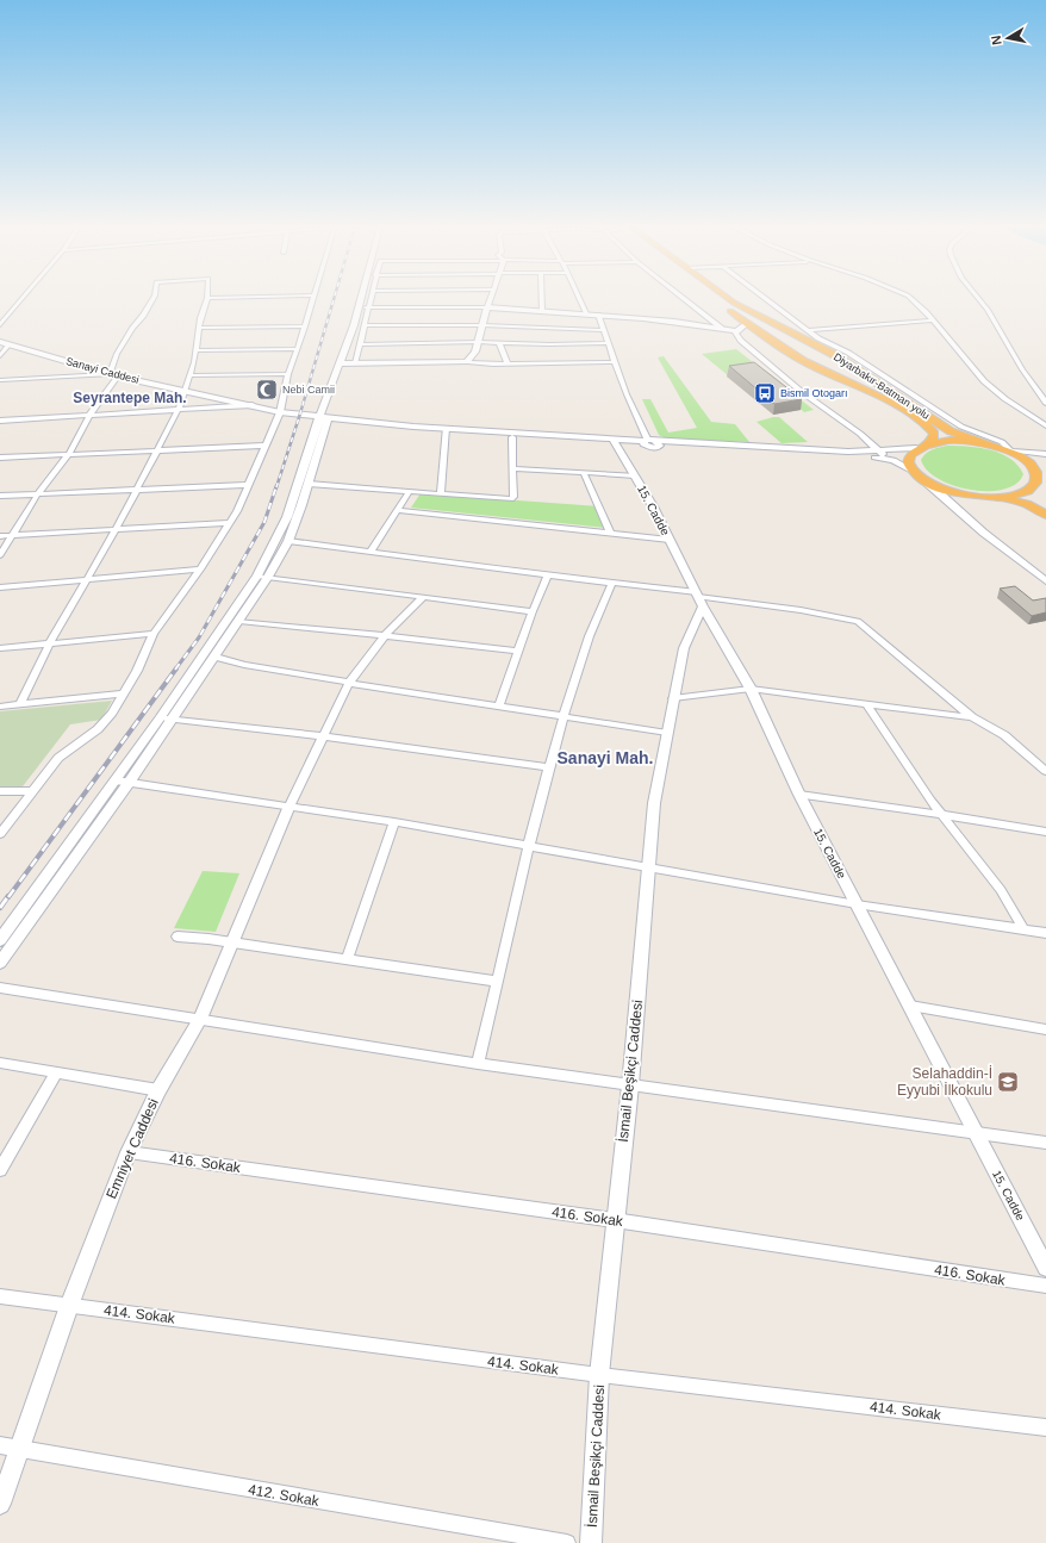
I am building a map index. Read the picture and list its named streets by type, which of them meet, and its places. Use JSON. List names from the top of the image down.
{
  "streets": {
    "highway": ["Diyarbakır-Batman yolu"],
    "street": [
      "Sanayi Caddesi",
      "15. Cadde",
      "İsmail Beşikçi Caddesi",
      "Emniyet Caddesi",
      "416. Sokak",
      "414. Sokak",
      "412. Sokak"
    ]
  },
  "crossings": [
    ["15. Cadde", "İsmail Beşikçi Caddesi"],
    ["İsmail Beşikçi Caddesi", "416. Sokak"],
    ["İsmail Beşikçi Caddesi", "414. Sokak"],
    ["Emniyet Caddesi", "416. Sokak"],
    ["Emniyet Caddesi", "414. Sokak"],
    ["Emniyet Caddesi", "412. Sokak"]
  ],
  "districts": ["Seyrantepe Mah.", "Sanayi Mah."],
  "places": {
    "mosque": ["Nebi Camii"],
    "bus stop": ["Bismil Otogarı"],
    "school or university": ["Selahaddin-İ Eyyubi İlkokulu"]
  },
  "north": "left"
}
